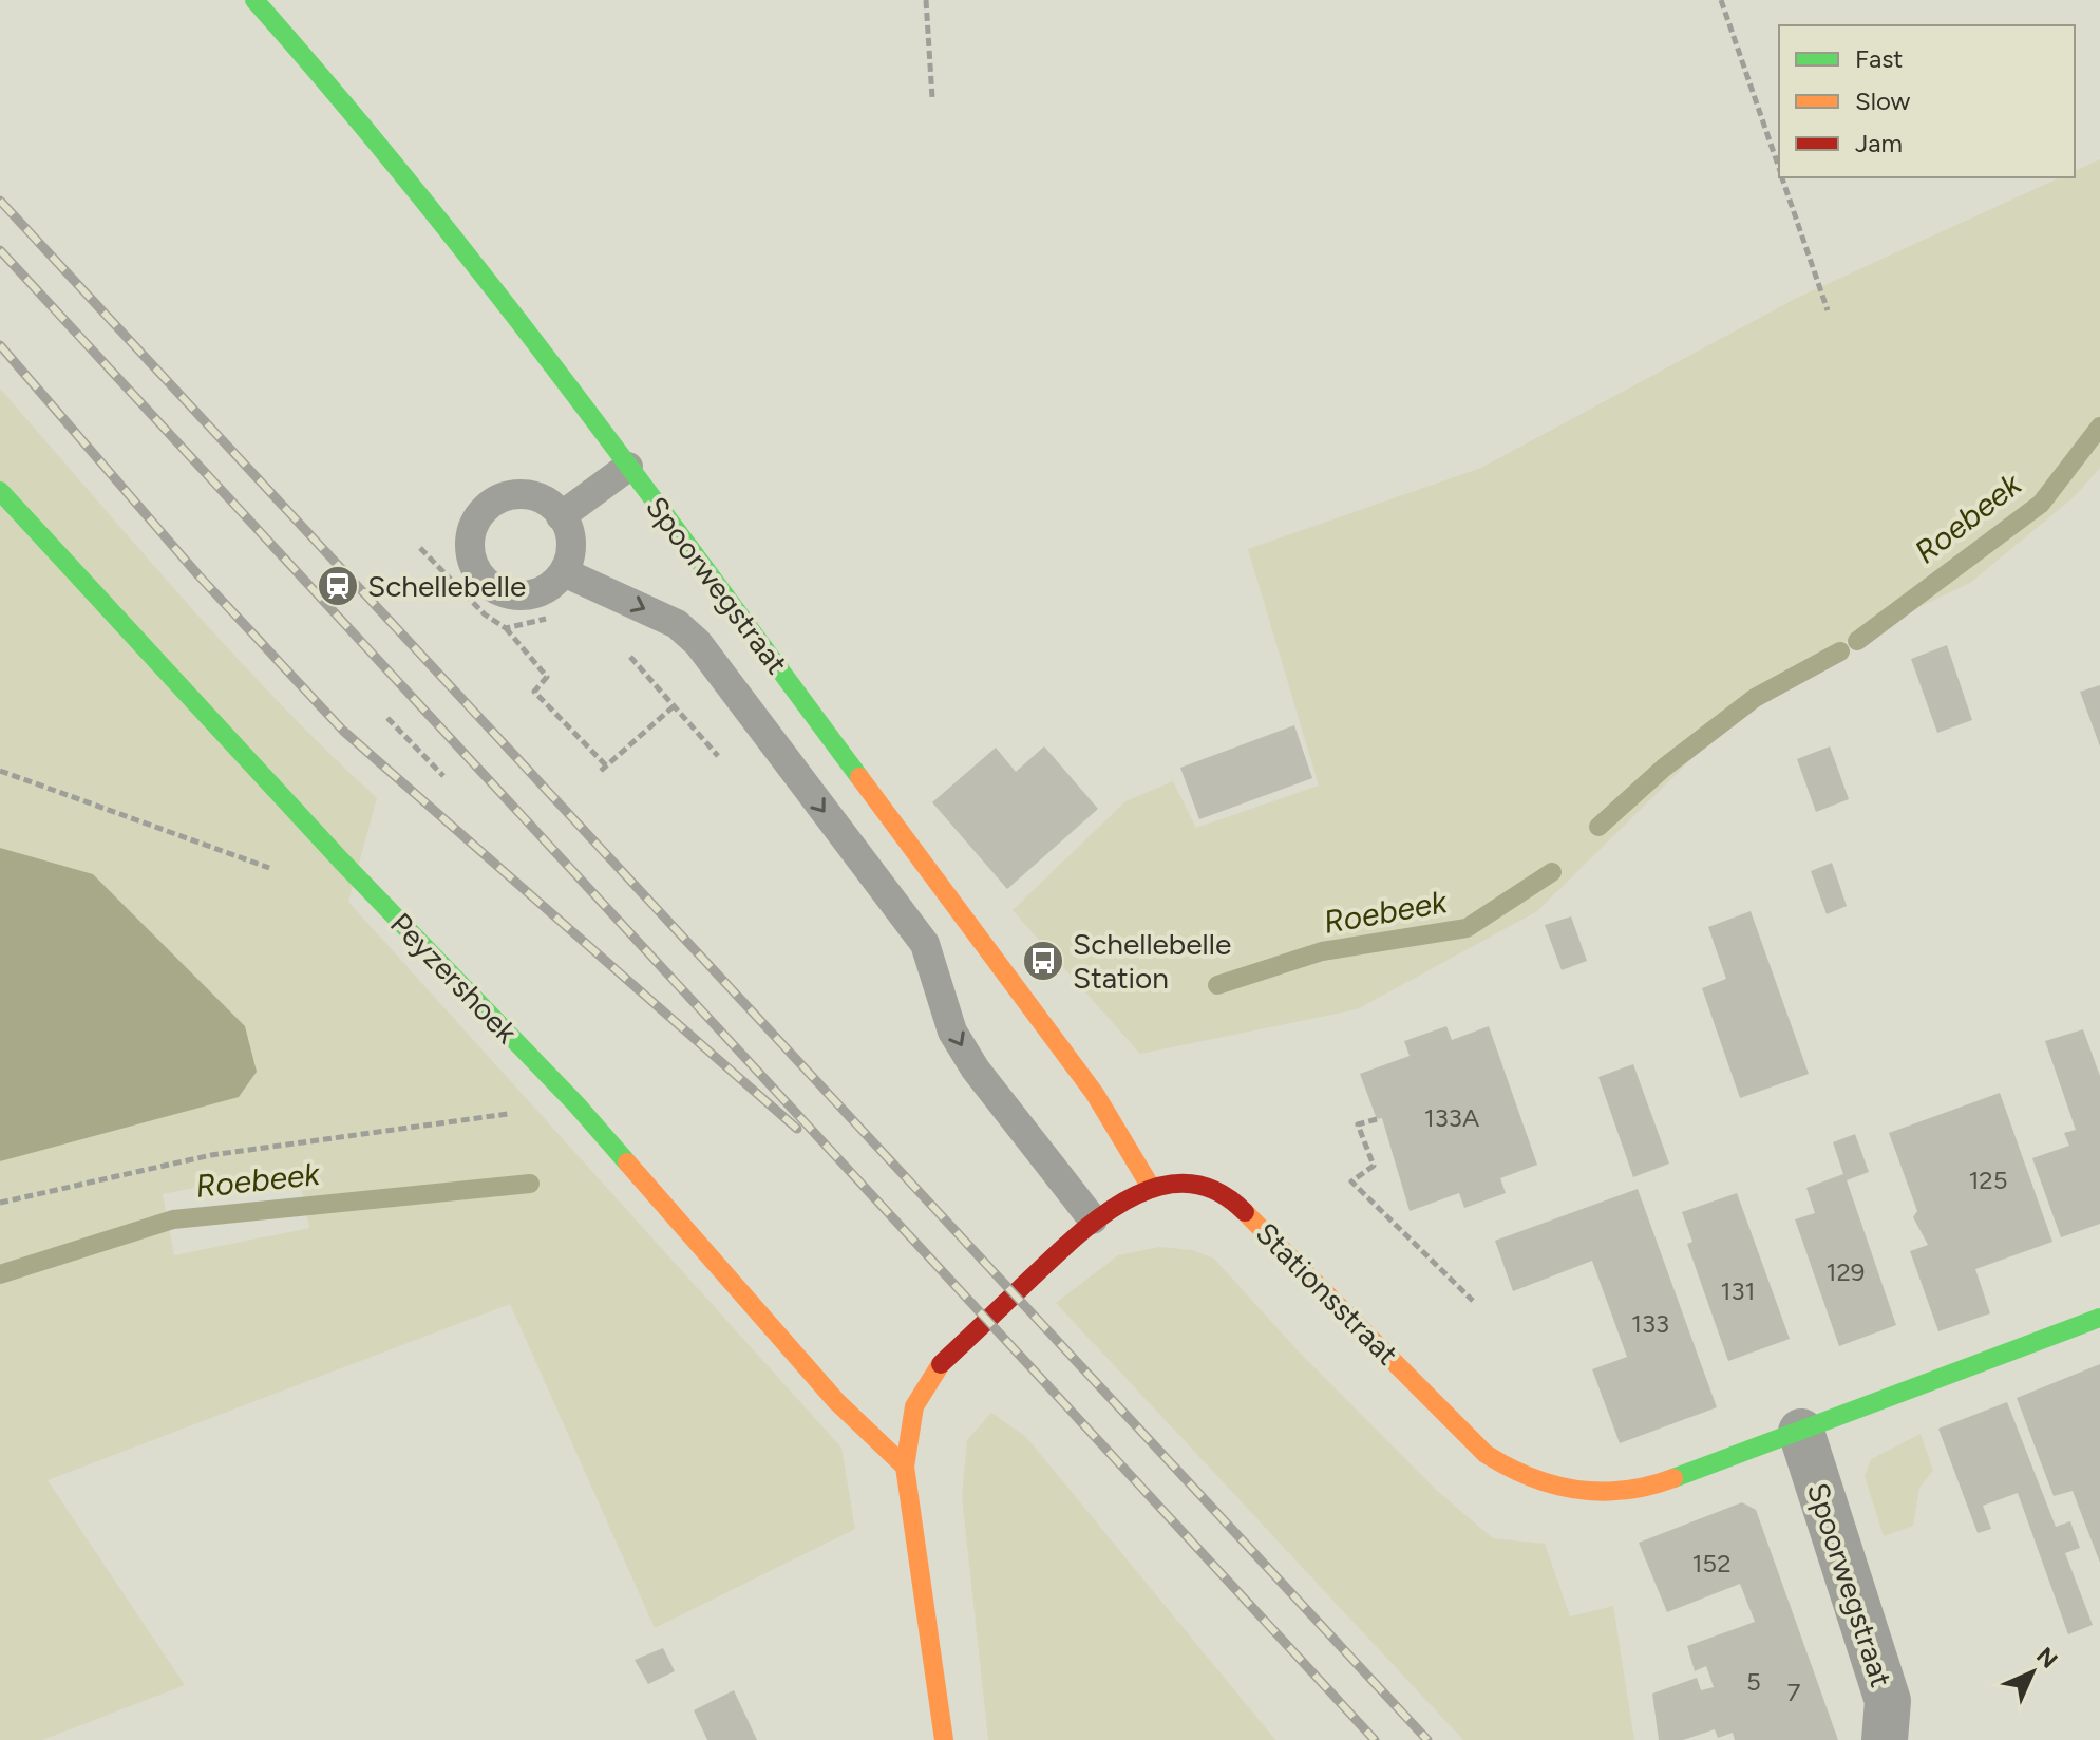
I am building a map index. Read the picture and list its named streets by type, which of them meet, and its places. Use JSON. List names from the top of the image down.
{
  "streets": {
    "street": ["Spoorwegstraat", "Peyzershoek", "Stationsstraat"]
  },
  "crossings": [
    ["Spoorwegstraat", "Stationsstraat"],
    ["Peyzershoek", "Stationsstraat"]
  ],
  "water": ["Roebeek"],
  "places": {
    "station": ["Schellebelle"],
    "bus stop": ["Schellebelle Station"]
  },
  "house_numbers": [
    "133A",
    "125",
    "129",
    "131",
    "133",
    "152",
    "5",
    "7"
  ],
  "legend": ["Fast", "Slow", "Jam"],
  "north": "top right"
}
